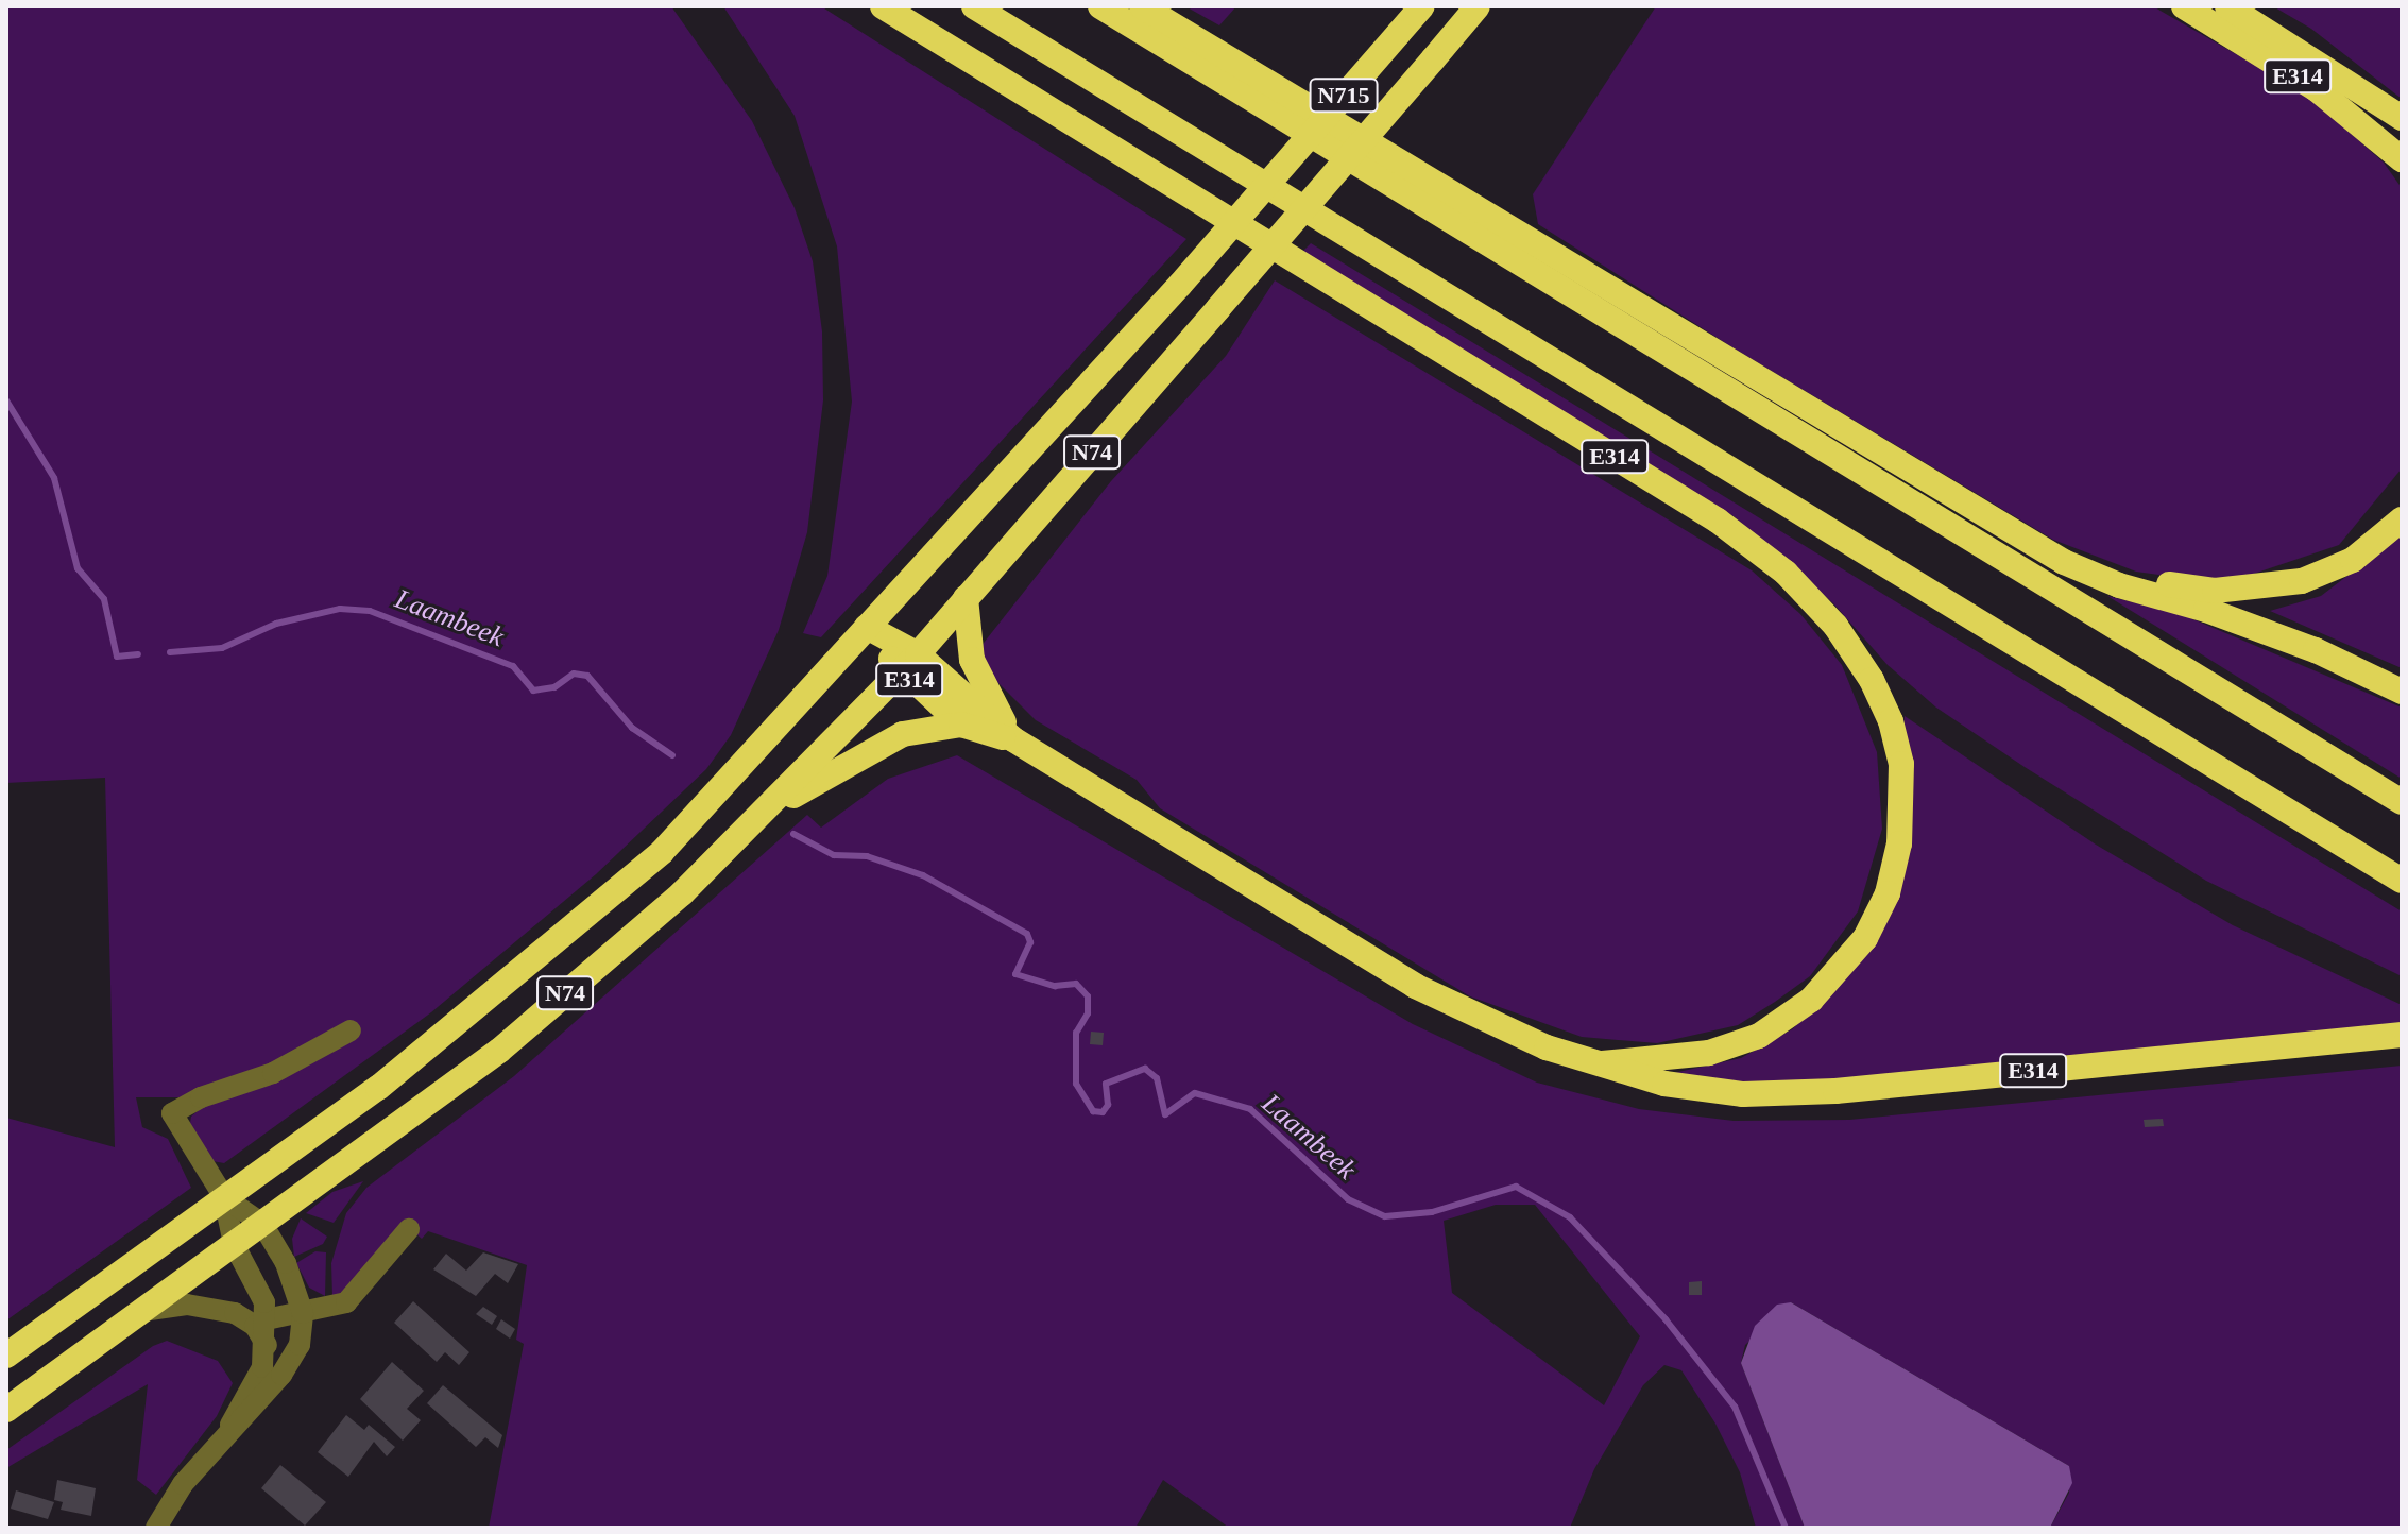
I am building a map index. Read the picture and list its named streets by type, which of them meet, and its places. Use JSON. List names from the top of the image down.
{
  "streets": {
    "highway": ["E314", "N715", "N74"]
  },
  "crossings": [
    ["E314", "N74"],
    ["N715", "N74"]
  ],
  "water": ["Laambeek"]
}
